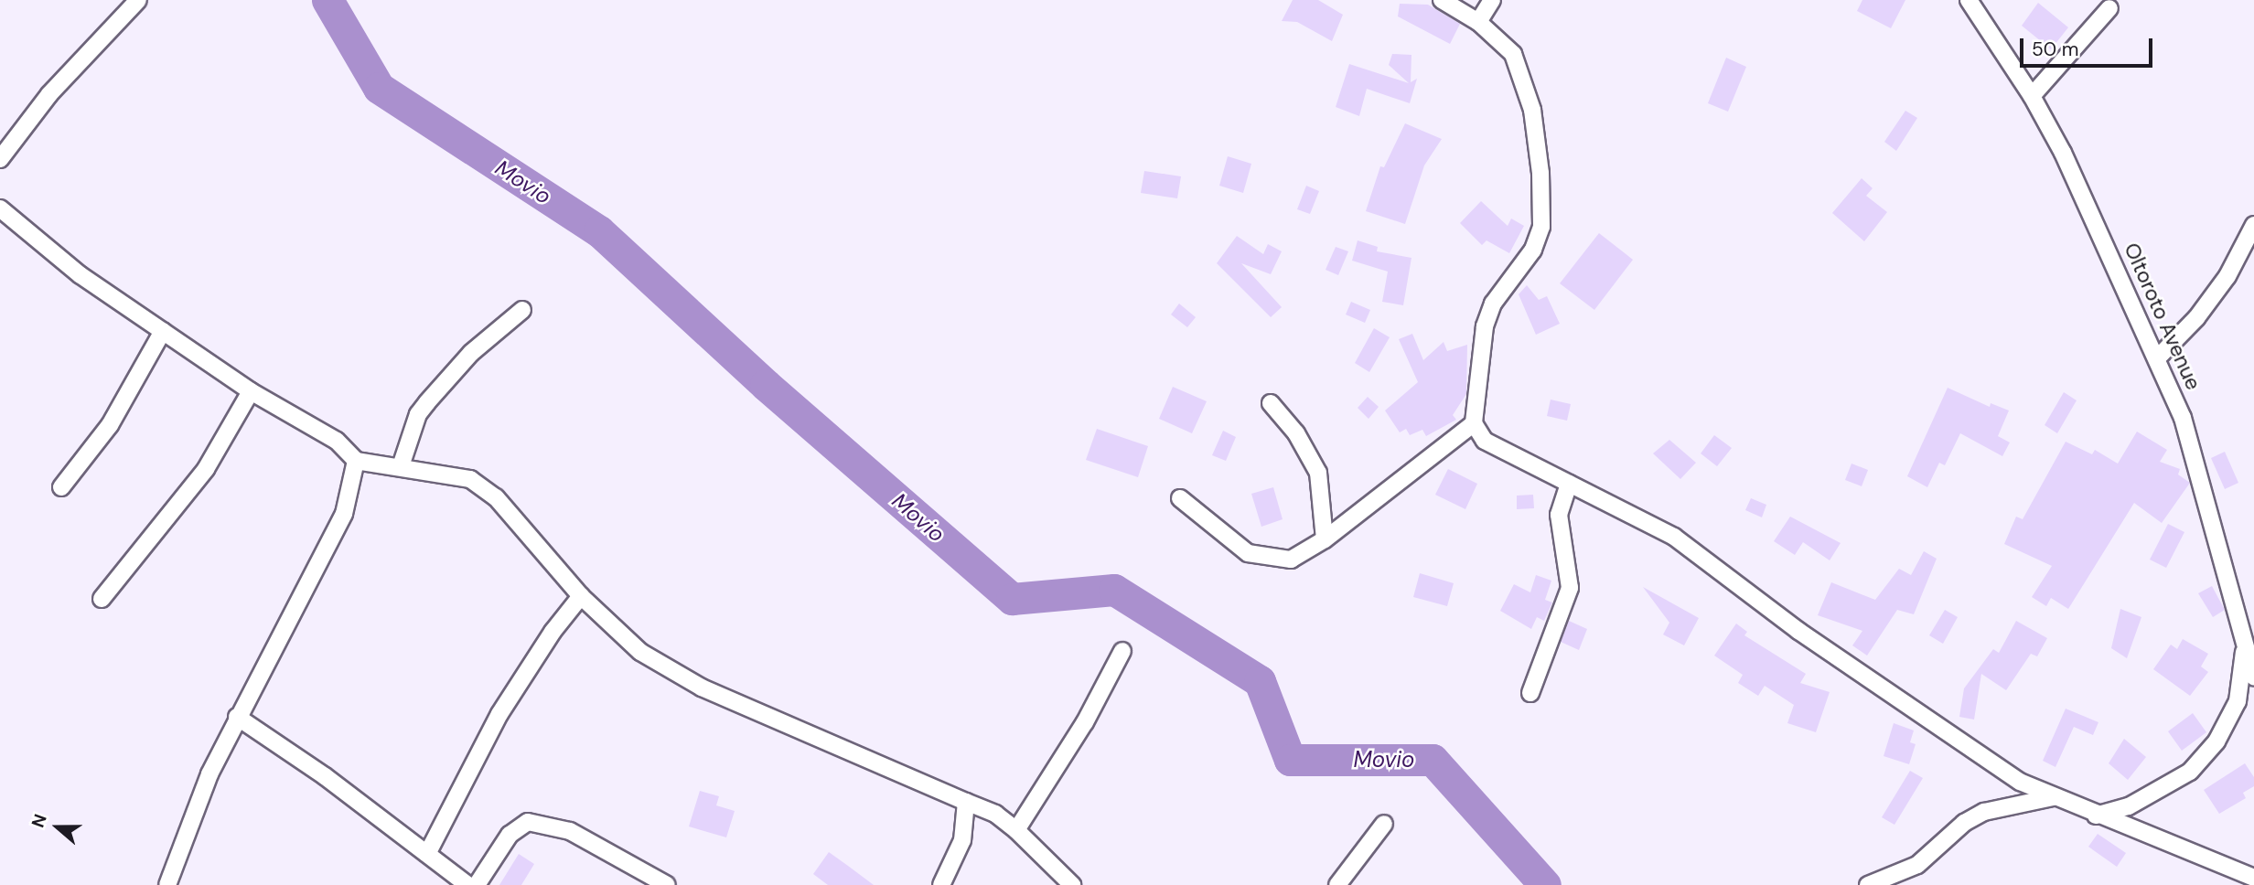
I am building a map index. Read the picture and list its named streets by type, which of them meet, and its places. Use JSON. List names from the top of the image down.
{
  "streets": {
    "street": ["Oltoroto Avenue"]
  },
  "water": ["Movio"],
  "scale_bar": "50 m",
  "north": "left"
}
